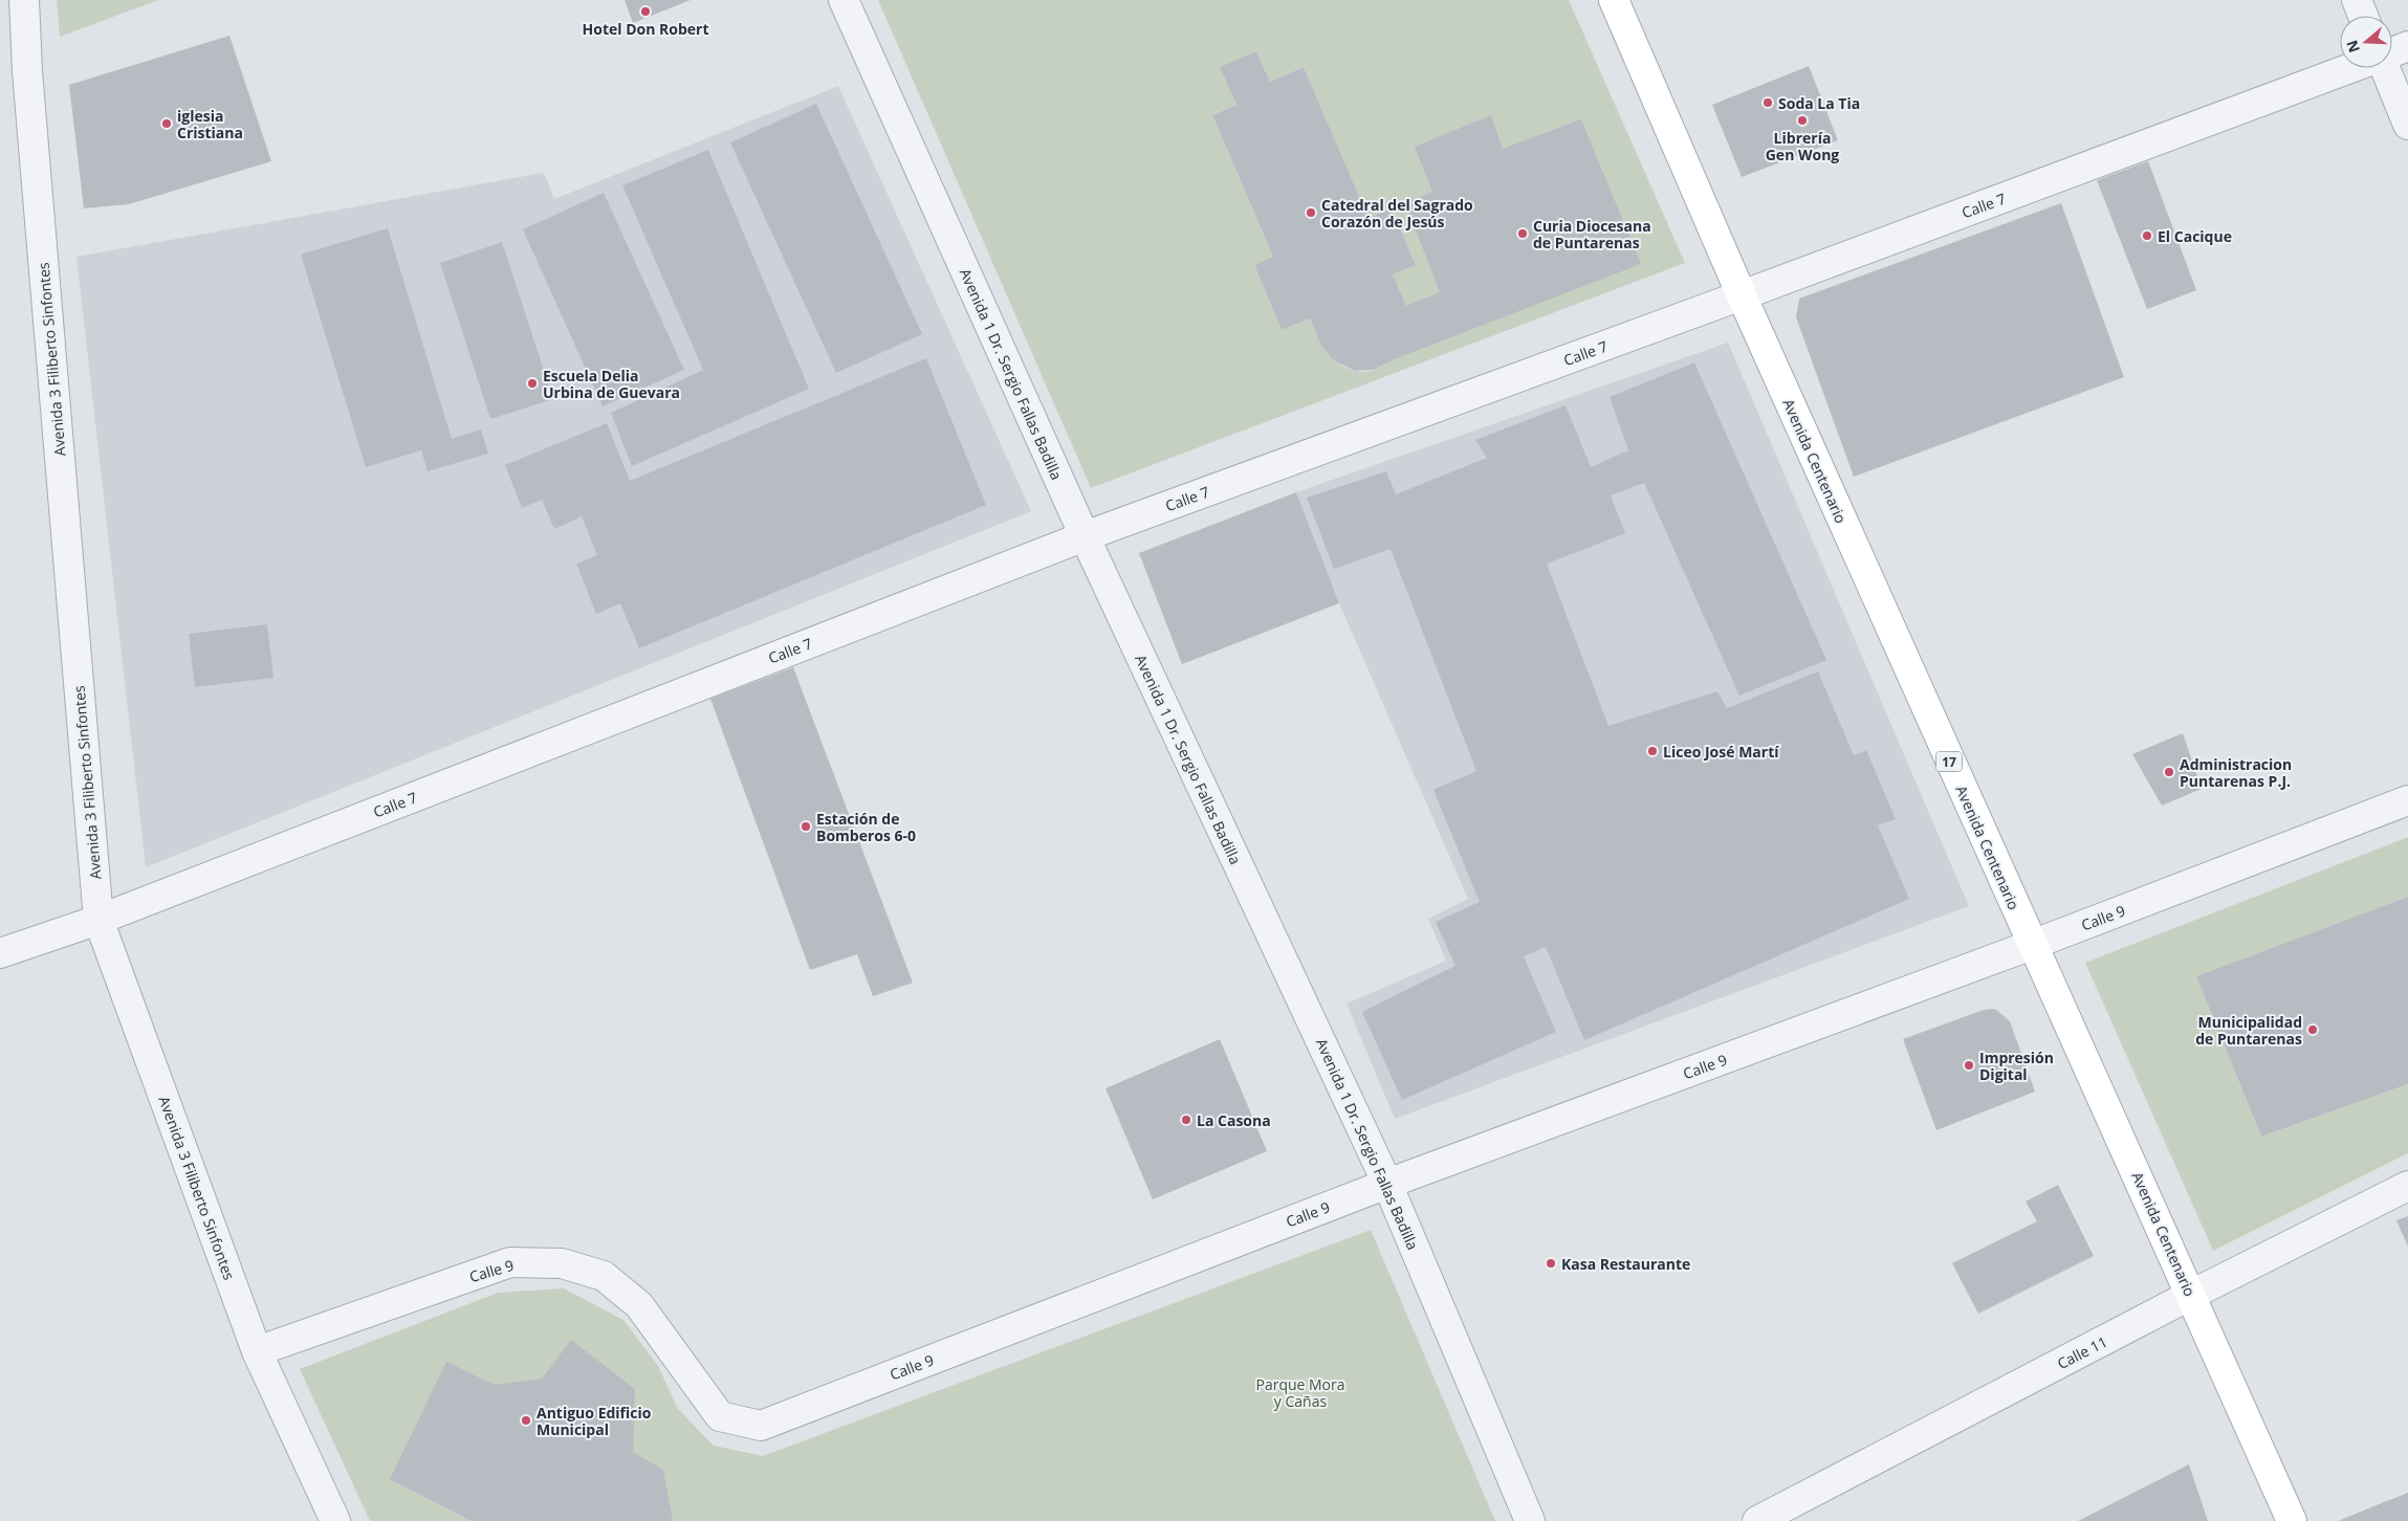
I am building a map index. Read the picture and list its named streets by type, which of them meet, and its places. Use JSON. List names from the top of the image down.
{
  "streets": {
    "main road": ["Avenida Centenario", "17"],
    "street": [
      "Calle 7",
      "Avenida 3 Filiberto Sinfontes",
      "Avenida 1 Dr. Sergio Fallas Badilla",
      "Calle 9",
      "Calle 11"
    ]
  },
  "crossings": [
    ["Calle 7", "Avenida 3 Filiberto Sinfontes"],
    ["Calle 7", "Avenida 1 Dr. Sergio Fallas Badilla"],
    ["Calle 7", "Avenida Centenario"],
    ["Avenida 3 Filiberto Sinfontes", "Calle 9"],
    ["Avenida 1 Dr. Sergio Fallas Badilla", "Calle 9"],
    ["Avenida Centenario", "Calle 9"],
    ["Avenida Centenario", "Calle 11"]
  ],
  "parks": ["Parque Mora y Cañas"],
  "places": [
    "Hotel Don Robert",
    "Soda La Tia",
    "Librería Gen Wong",
    "iglesia Cristiana",
    "Catedral del Sagrado Corazón de Jesús",
    "Curia Diocesana de Puntarenas",
    "El Cacique",
    "Escuela Delia Urbina de Guevara",
    "Liceo José Martí",
    "Administracion Puntarenas P.J.",
    "Estación de Bomberos 6-0",
    "Municipalidad de Puntarenas",
    "Impresión Digital",
    "La Casona",
    "Kasa Restaurante",
    "Antiguo Edificio Municipal"
  ],
  "north": "left"
}
